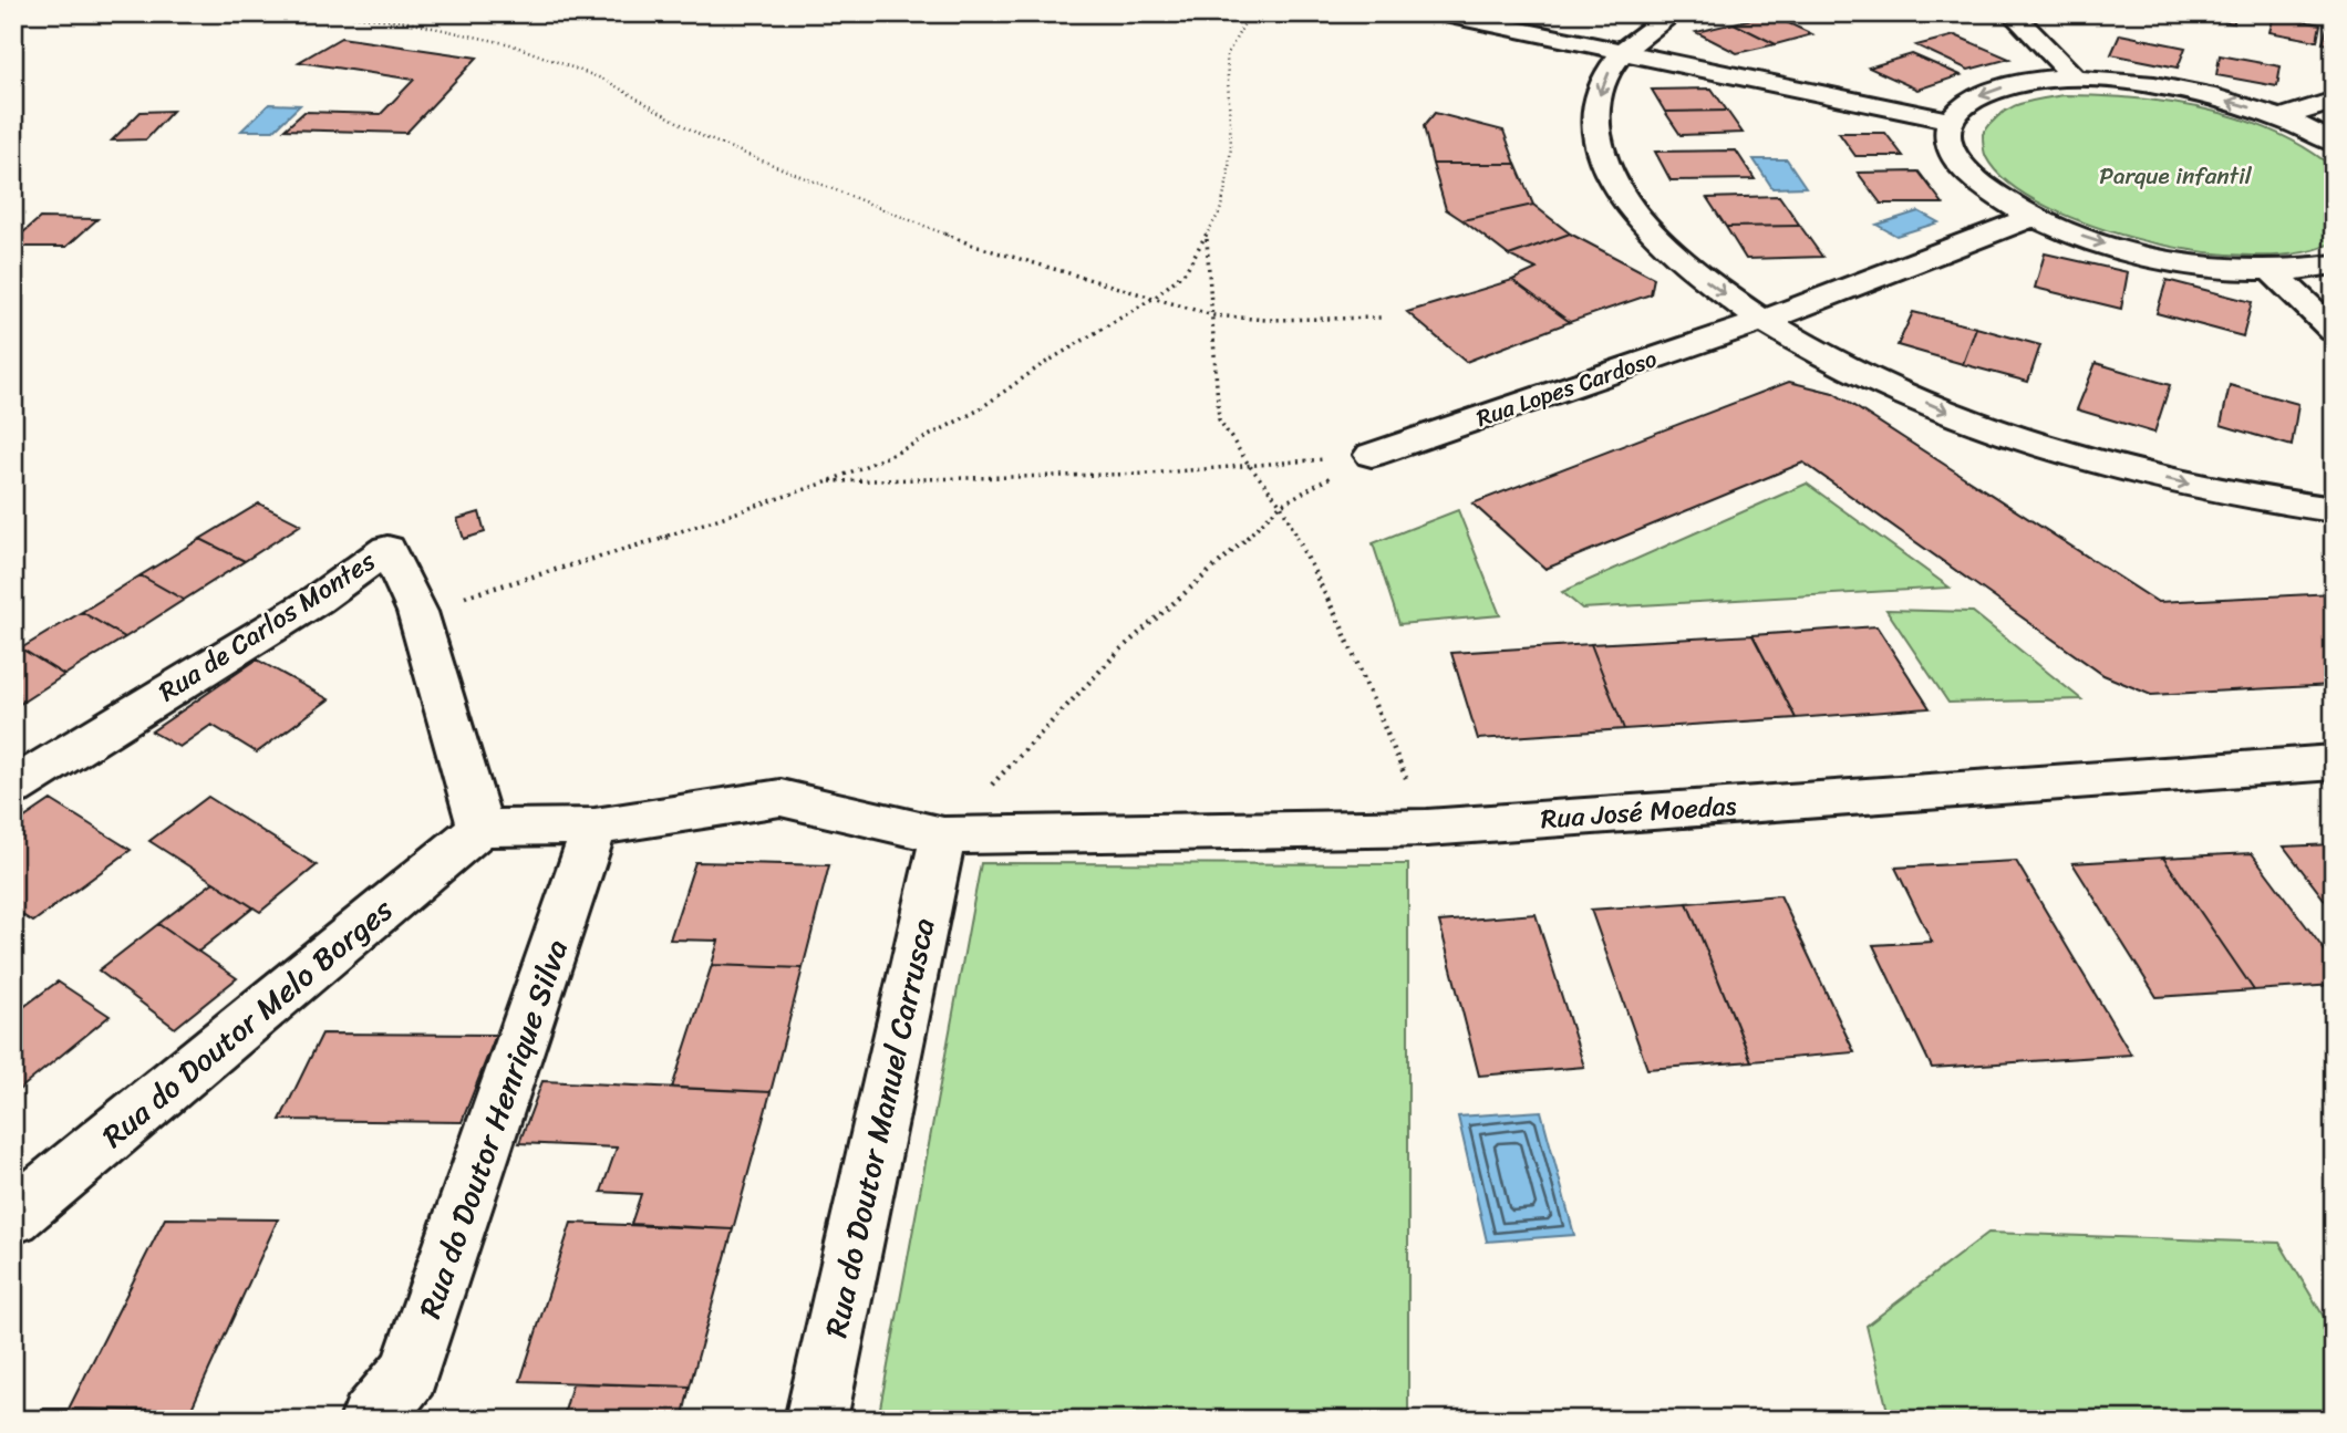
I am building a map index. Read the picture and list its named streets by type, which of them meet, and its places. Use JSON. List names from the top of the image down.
{
  "streets": {
    "street": [
      "Rua Lopes Cardoso",
      "Rua de Carlos Montes",
      "Rua José Moedas",
      "Rua do Doutor Melo Borges",
      "Rua do Doutor Manuel Carrusca",
      "Rua do Doutor Henrique Silva"
    ]
  },
  "crossings": [
    ["Rua de Carlos Montes", "Rua José Moedas"],
    ["Rua de Carlos Montes", "Rua do Doutor Melo Borges"],
    ["Rua José Moedas", "Rua do Doutor Melo Borges"],
    ["Rua José Moedas", "Rua do Doutor Manuel Carrusca"],
    ["Rua José Moedas", "Rua do Doutor Henrique Silva"]
  ],
  "parks": ["Parque infantil"]
}
